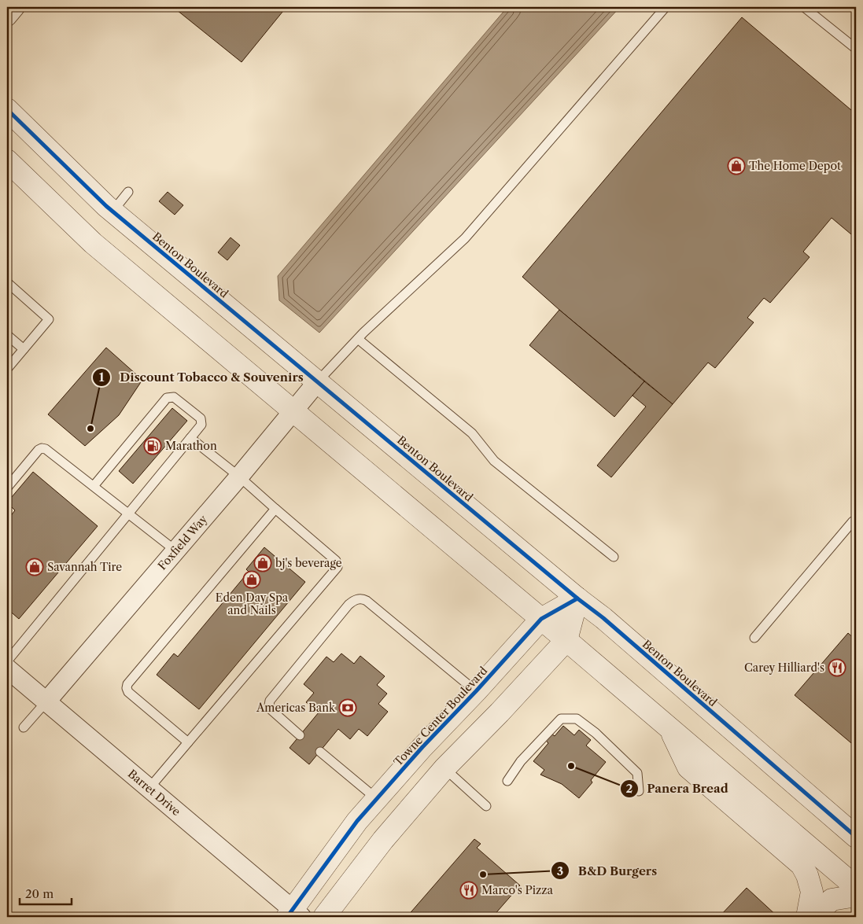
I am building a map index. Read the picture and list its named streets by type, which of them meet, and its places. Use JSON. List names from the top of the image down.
{
  "streets": {
    "street": [
      "Benton Boulevard",
      "Foxfield Way",
      "Towne Center Boulevard",
      "Barret Drive"
    ]
  },
  "crossings": [
    ["Benton Boulevard", "Foxfield Way"],
    ["Benton Boulevard", "Towne Center Boulevard"],
    ["Foxfield Way", "Barret Drive"],
    ["Towne Center Boulevard", "Barret Drive"]
  ],
  "places": {
    "shop": [
      "The Home Depot",
      "bj's beverage",
      "Savannah Tire",
      "Eden Day Spa and Nails"
    ],
    "other": ["Discount Tobacco & Souvenirs", "Panera Bread", "B&D Burgers"],
    "fuel station": ["Marathon"],
    "restaurant": ["Carey Hilliard's", "Marco's Pizza"],
    "bank": ["Americas Bank"]
  },
  "scale_bar": "20 m"
}
